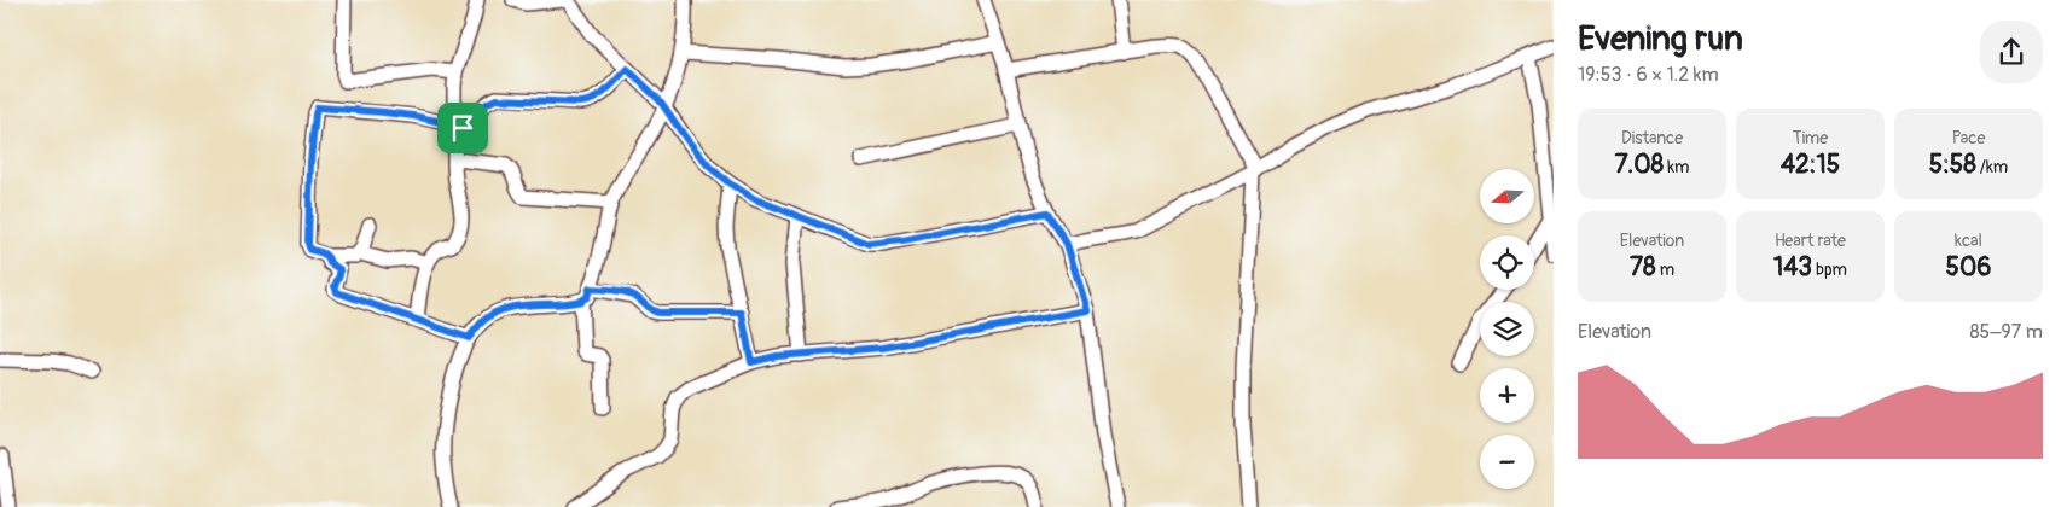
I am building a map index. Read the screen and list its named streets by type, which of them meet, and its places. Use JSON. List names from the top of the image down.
{
  "north": "left",
  "page": {
    "heading": ["Evening run", "19:53 · 6 × 1.2 km"],
    "stats": [
      ["Distance", "7.08 km"],
      ["Time", "42:15"],
      ["Pace", "5:58 /km"],
      ["Elevation", "78 m"],
      ["Heart rate", "143 bpm"],
      ["kcal", "506"]
    ],
    "map_buttons": ["+", "−"],
    "chart": ["Elevation", "85–97 m"]
  }
}
